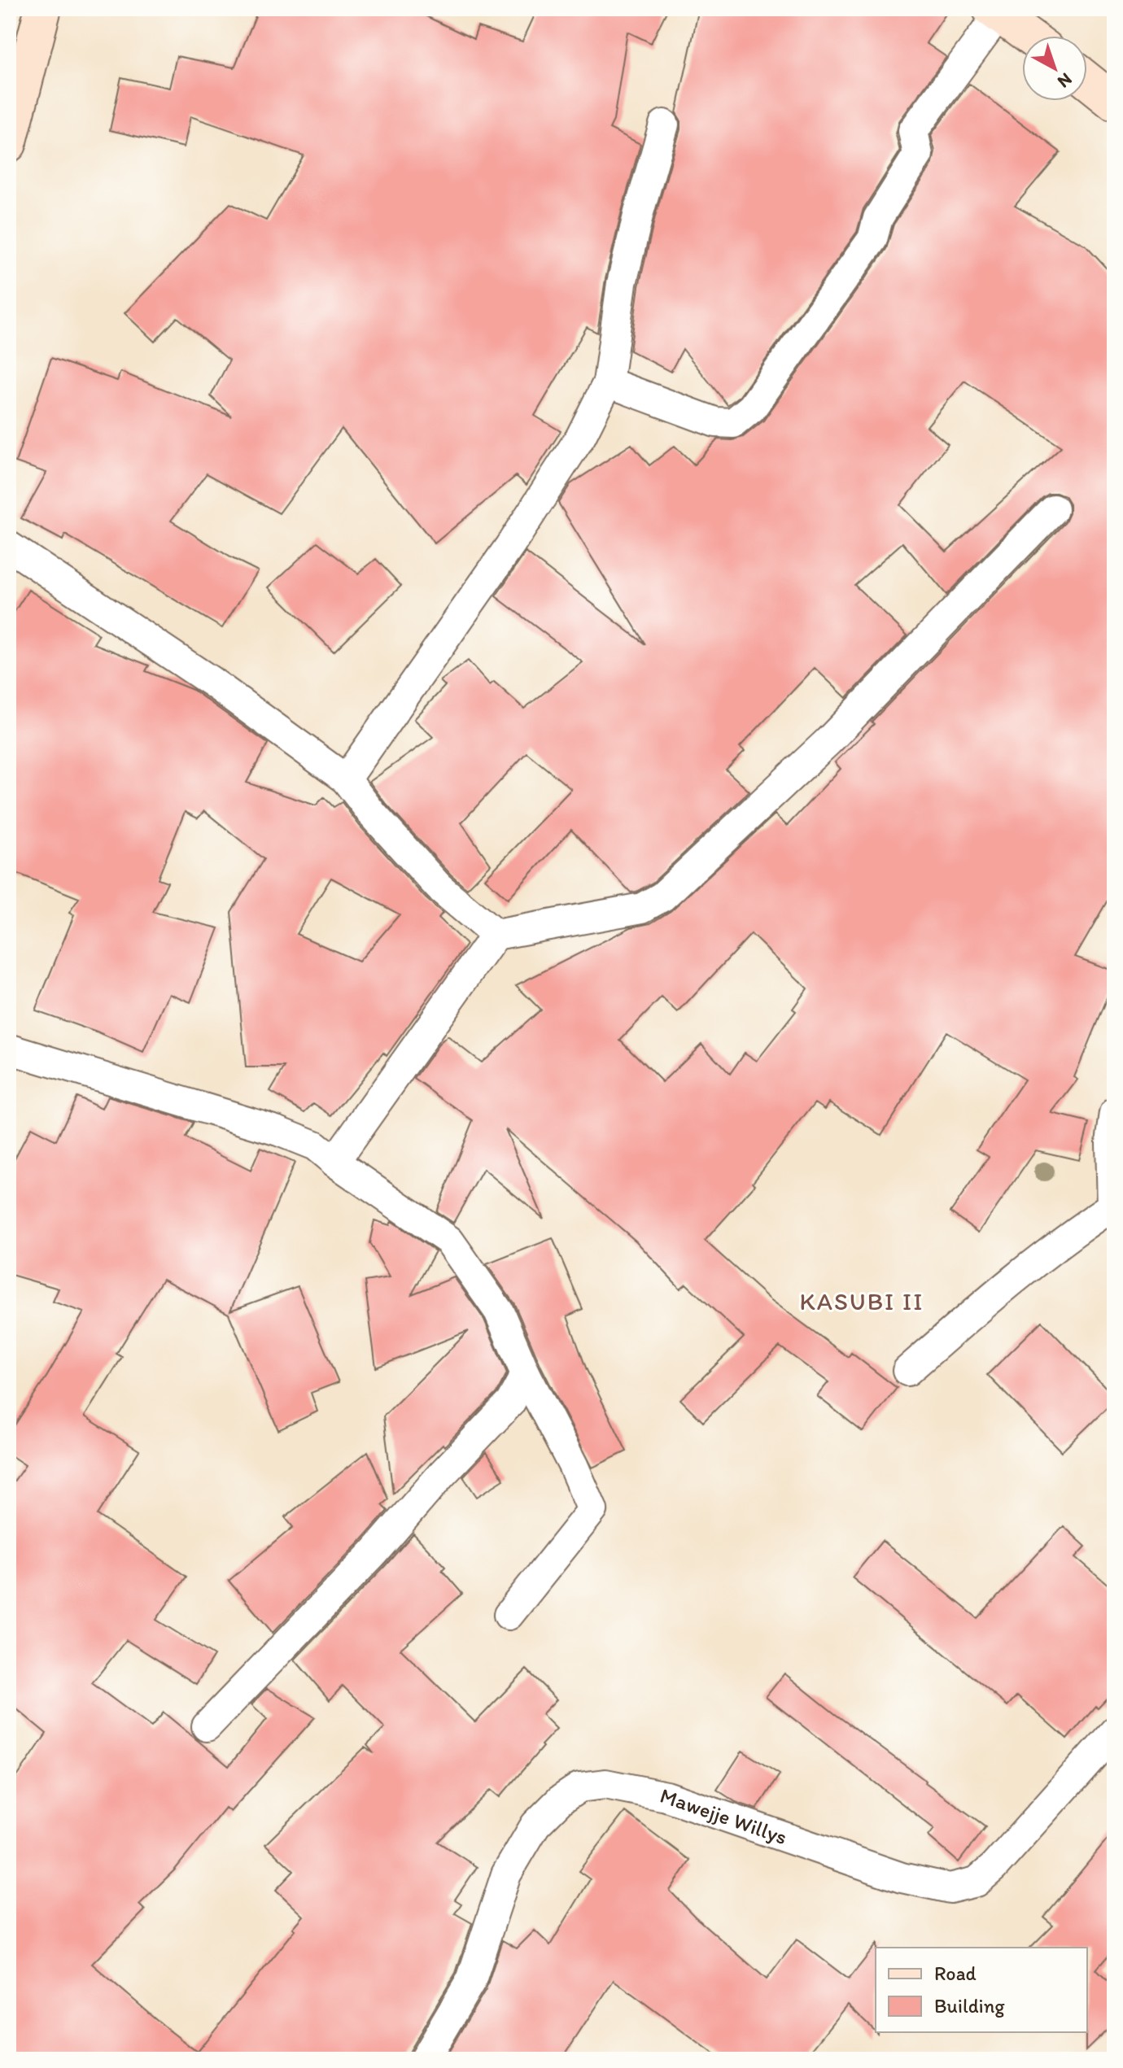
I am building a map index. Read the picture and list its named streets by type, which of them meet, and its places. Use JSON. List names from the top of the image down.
{
  "streets": {
    "street": ["Mawejje Willys"]
  },
  "districts": ["KASUBI II"],
  "legend": ["Road", "Building"],
  "north": "bottom right"
}
